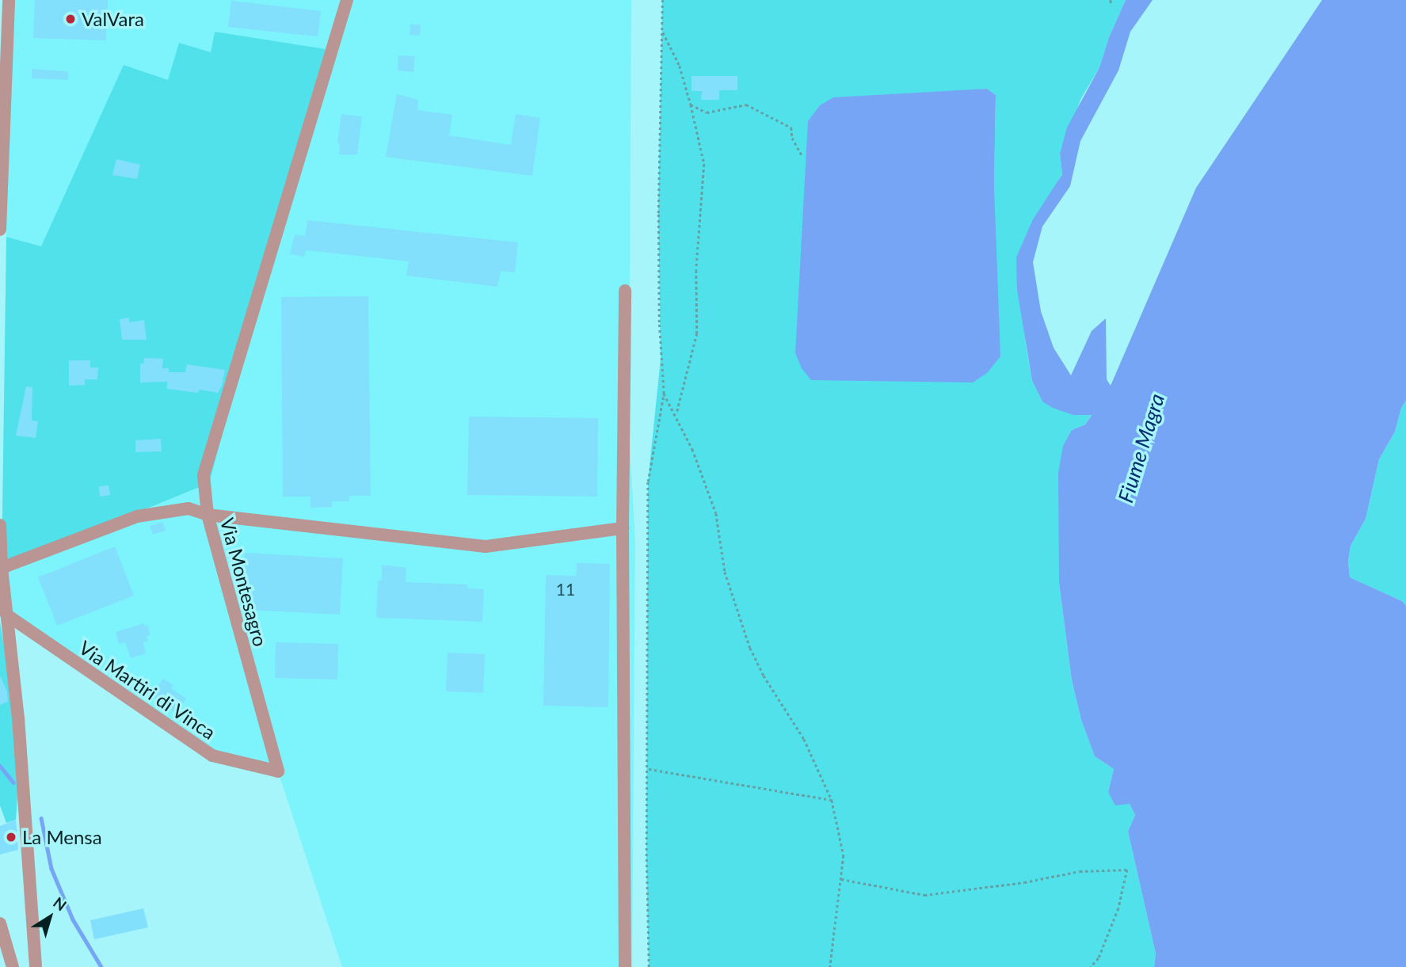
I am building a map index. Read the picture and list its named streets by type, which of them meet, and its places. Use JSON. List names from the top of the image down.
{
  "streets": {
    "street": ["Via Montesagro", "Via Martiri di Vinca"]
  },
  "crossings": [
    ["Via Montesagro", "Via Martiri di Vinca"]
  ],
  "water": ["Fiume Magra"],
  "places": ["ValVara", "La Mensa"],
  "house_numbers": ["11"],
  "north": "top right"
}
